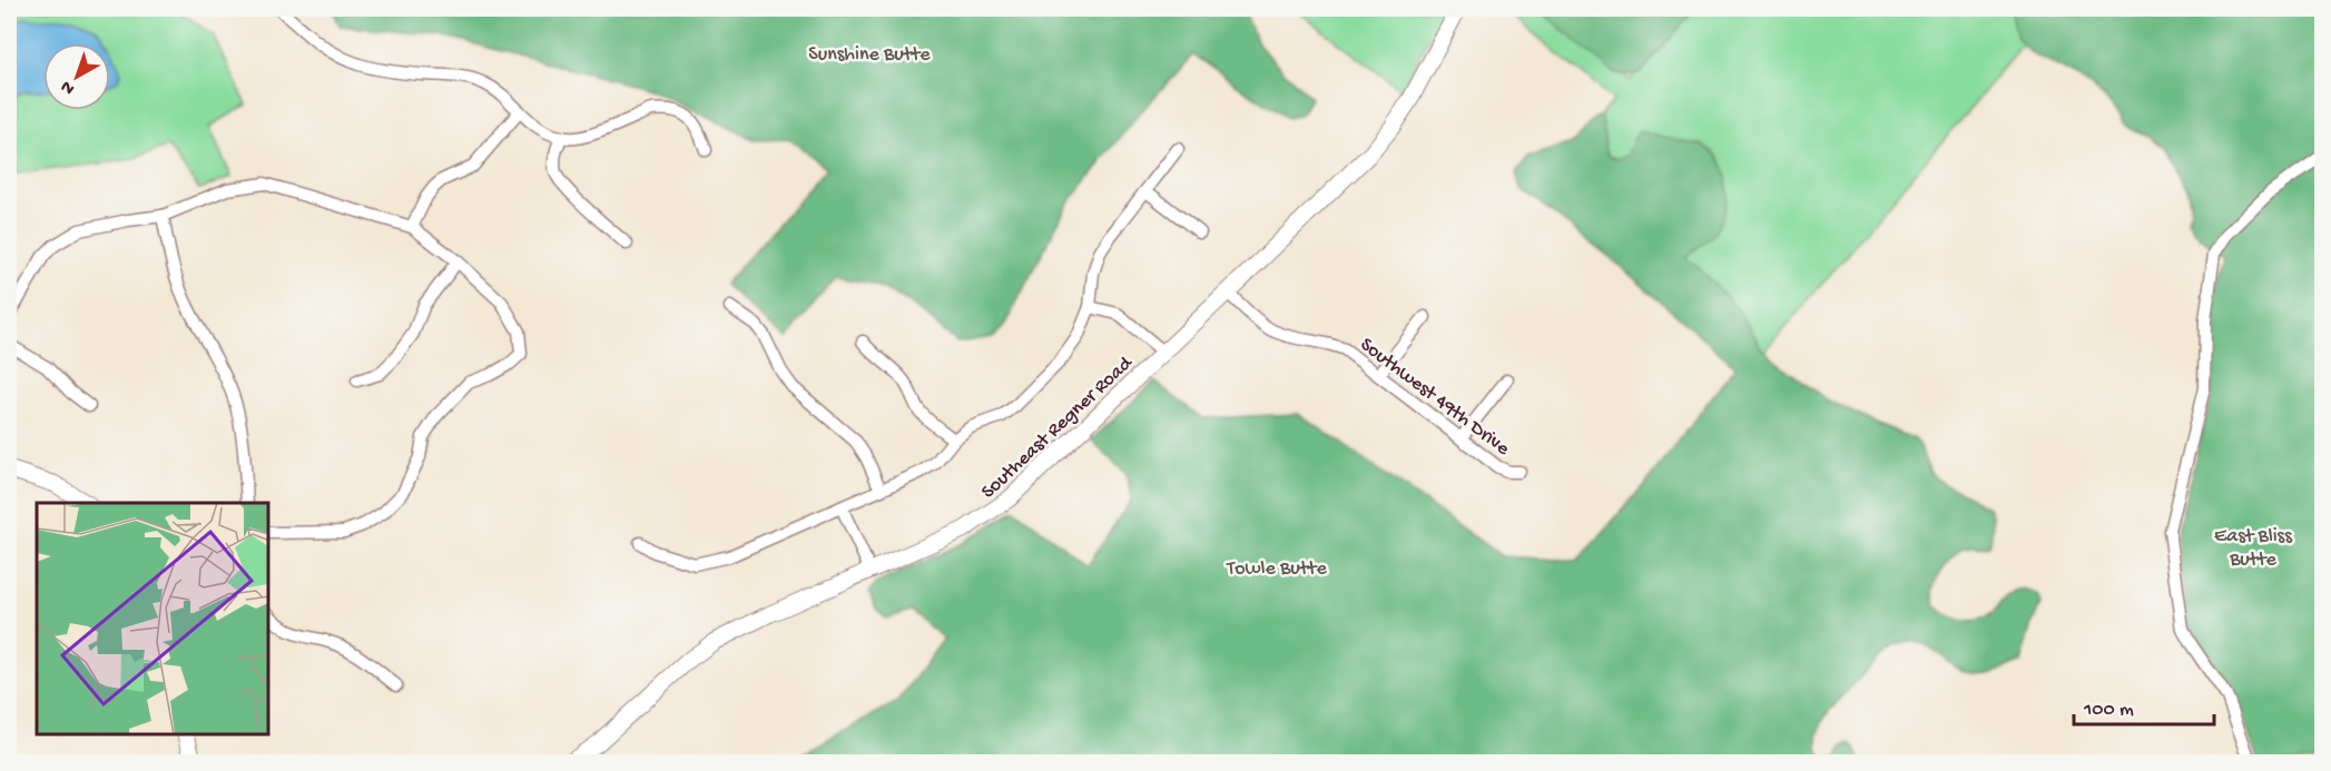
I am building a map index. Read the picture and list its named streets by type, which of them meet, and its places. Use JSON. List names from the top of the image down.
{
  "streets": {
    "main road": ["Southeast Regner Road"],
    "street": ["Southwest 49th Drive"]
  },
  "crossings": [
    ["Southwest 49th Drive", "Southeast Regner Road"]
  ],
  "parks": ["Sunshine Butte", "East Bliss Butte", "Towle Butte"],
  "scale_bar": "100 m",
  "north": "bottom left"
}
